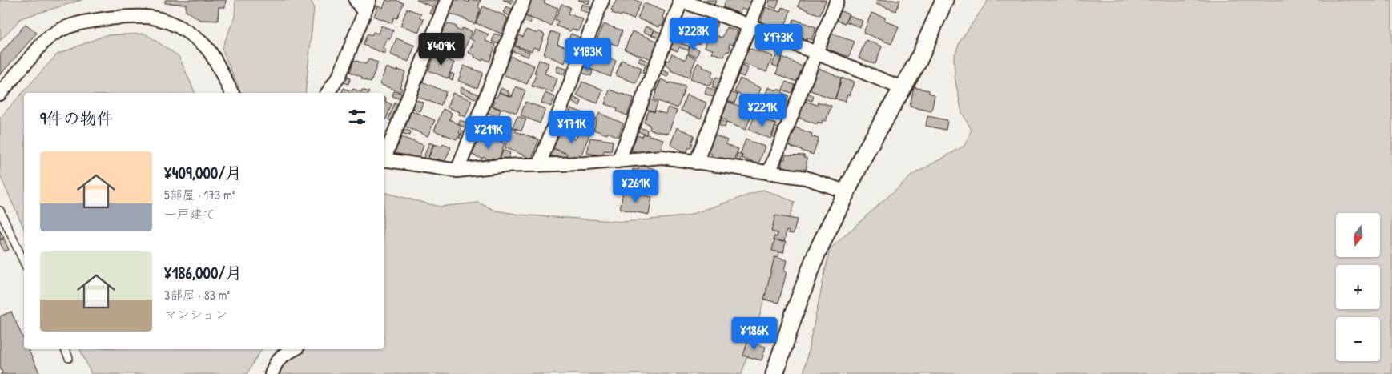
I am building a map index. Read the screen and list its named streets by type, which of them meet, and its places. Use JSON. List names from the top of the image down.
{
  "north": "bottom",
  "page": {
    "price": [
      "¥228K",
      "¥173K",
      "¥409K",
      "¥183K",
      "¥221K",
      "¥171K",
      "¥219K",
      "¥261K",
      "¥186K"
    ],
    "heading": "9件の物件",
    "list": [
      {
        "name": "¥409,000/月",
        "note": "5部屋 · 173 m² · 一戸建て"
      },
      {
        "name": "¥186,000/月",
        "note": "3部屋 · 83 m² · マンション"
      }
    ],
    "map_buttons": ["+", "−"]
  }
}
